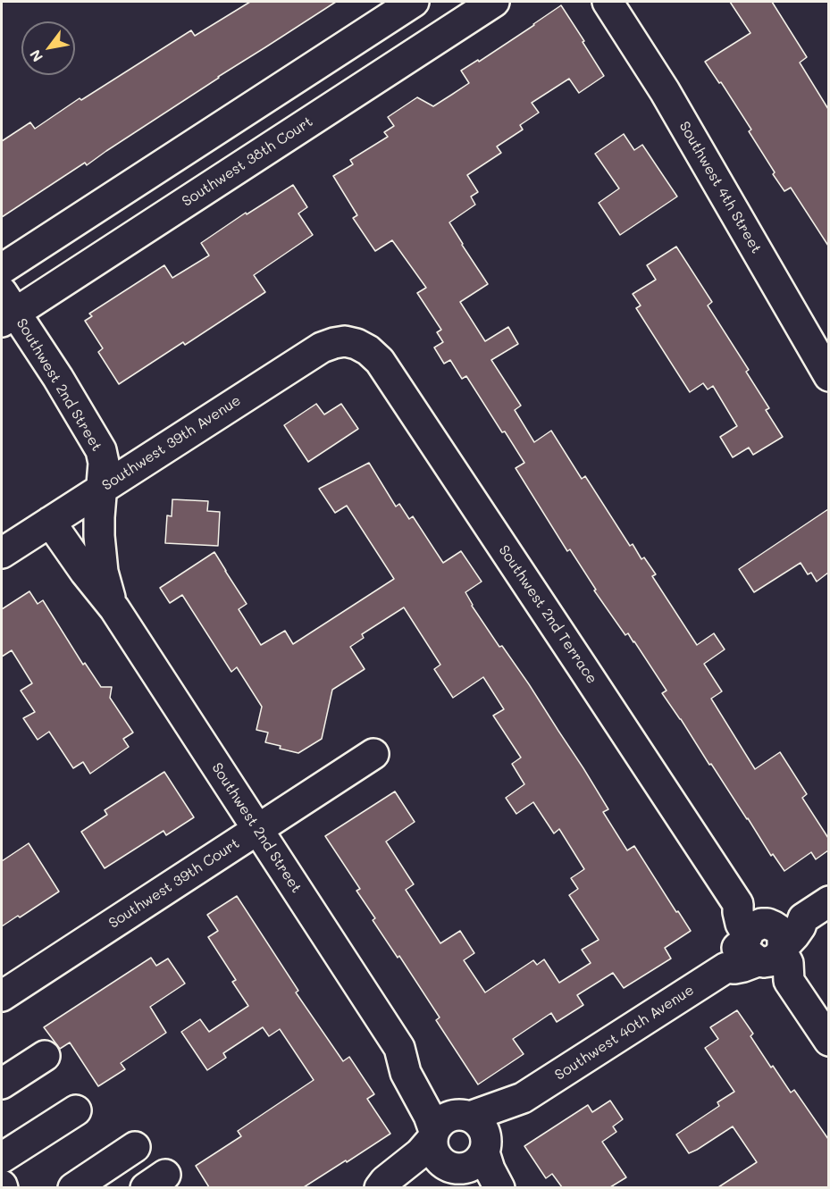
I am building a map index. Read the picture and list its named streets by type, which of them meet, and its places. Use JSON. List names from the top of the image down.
{
  "streets": {
    "street": [
      "Southwest 38th Court",
      "Southwest 4th Street",
      "Southwest 2nd Street",
      "Southwest 39th Avenue",
      "Southwest 2nd Terrace",
      "Southwest 39th Court",
      "Southwest 40th Avenue"
    ]
  },
  "crossings": [
    ["Southwest 38th Court", "Southwest 2nd Street"],
    ["Southwest 2nd Street", "Southwest 39th Avenue"],
    ["Southwest 2nd Street", "Southwest 39th Court"],
    ["Southwest 2nd Street", "Southwest 40th Avenue"],
    ["Southwest 39th Avenue", "Southwest 2nd Terrace"],
    ["Southwest 2nd Terrace", "Southwest 40th Avenue"]
  ],
  "north": "bottom left"
}
